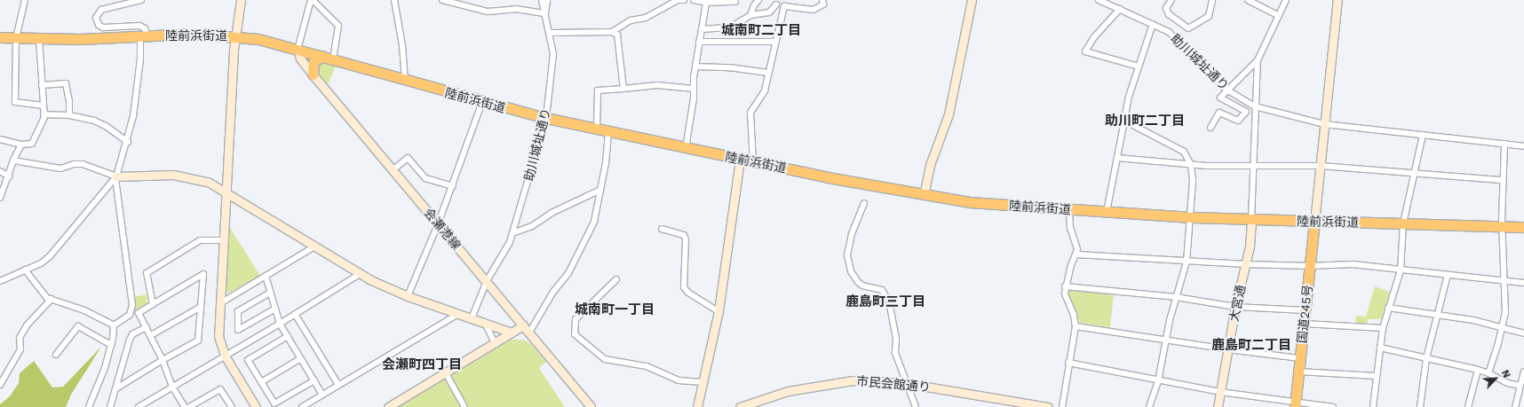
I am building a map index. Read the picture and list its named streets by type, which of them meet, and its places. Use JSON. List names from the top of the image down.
{
  "streets": {
    "highway": ["陸前浜街道", "国道245号"],
    "street": [
      "助川城址通り",
      "会瀬港線",
      "大宮通",
      "市民会館通り"
    ]
  },
  "crossings": [
    ["陸前浜街道", "助川城址通り"],
    ["陸前浜街道", "会瀬港線"],
    ["陸前浜街道", "大宮通"],
    ["陸前浜街道", "国道245号"],
    ["助川城址通り", "会瀬港線"]
  ],
  "districts": [
    "城南町二丁目",
    "助川町二丁目",
    "鹿島町三丁目",
    "城南町一丁目",
    "鹿島町二丁目",
    "会瀬町四丁目"
  ],
  "north": "top right"
}
